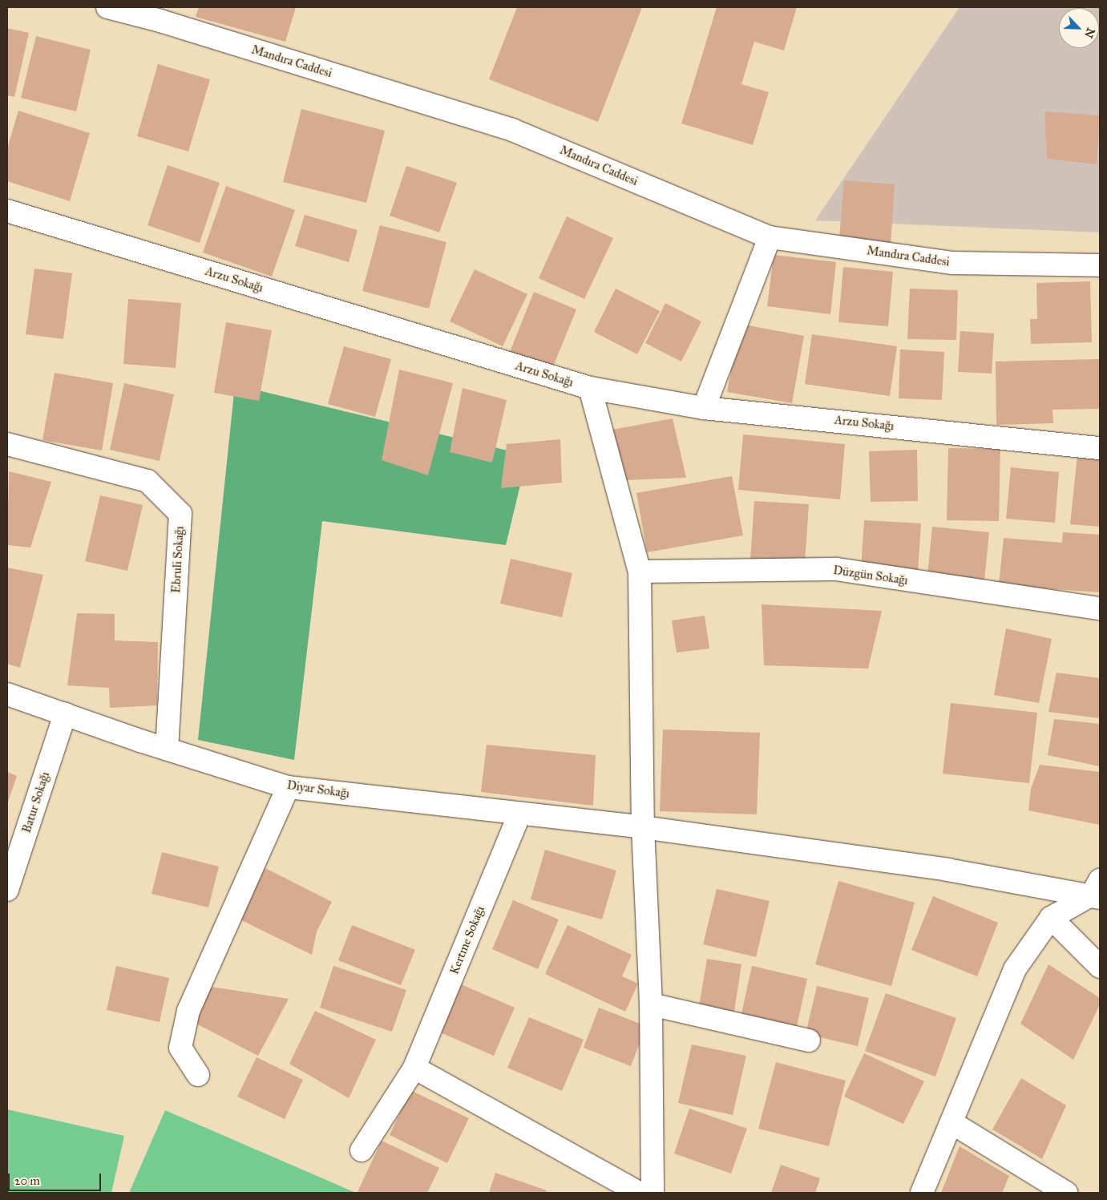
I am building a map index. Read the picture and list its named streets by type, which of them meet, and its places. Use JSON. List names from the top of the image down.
{
  "streets": {
    "street": [
      "Mandıra Caddesi",
      "Arzu Sokağı",
      "Ebruli Sokağı",
      "Düzgün Sokağı",
      "Diyar Sokağı",
      "Batur Sokağı",
      "Kertme Sokağı"
    ]
  },
  "crossings": [
    ["Ebruli Sokağı", "Diyar Sokağı"],
    ["Diyar Sokağı", "Batur Sokağı"],
    ["Diyar Sokağı", "Kertme Sokağı"]
  ],
  "scale_bar": "20 m",
  "north": "bottom right"
}
